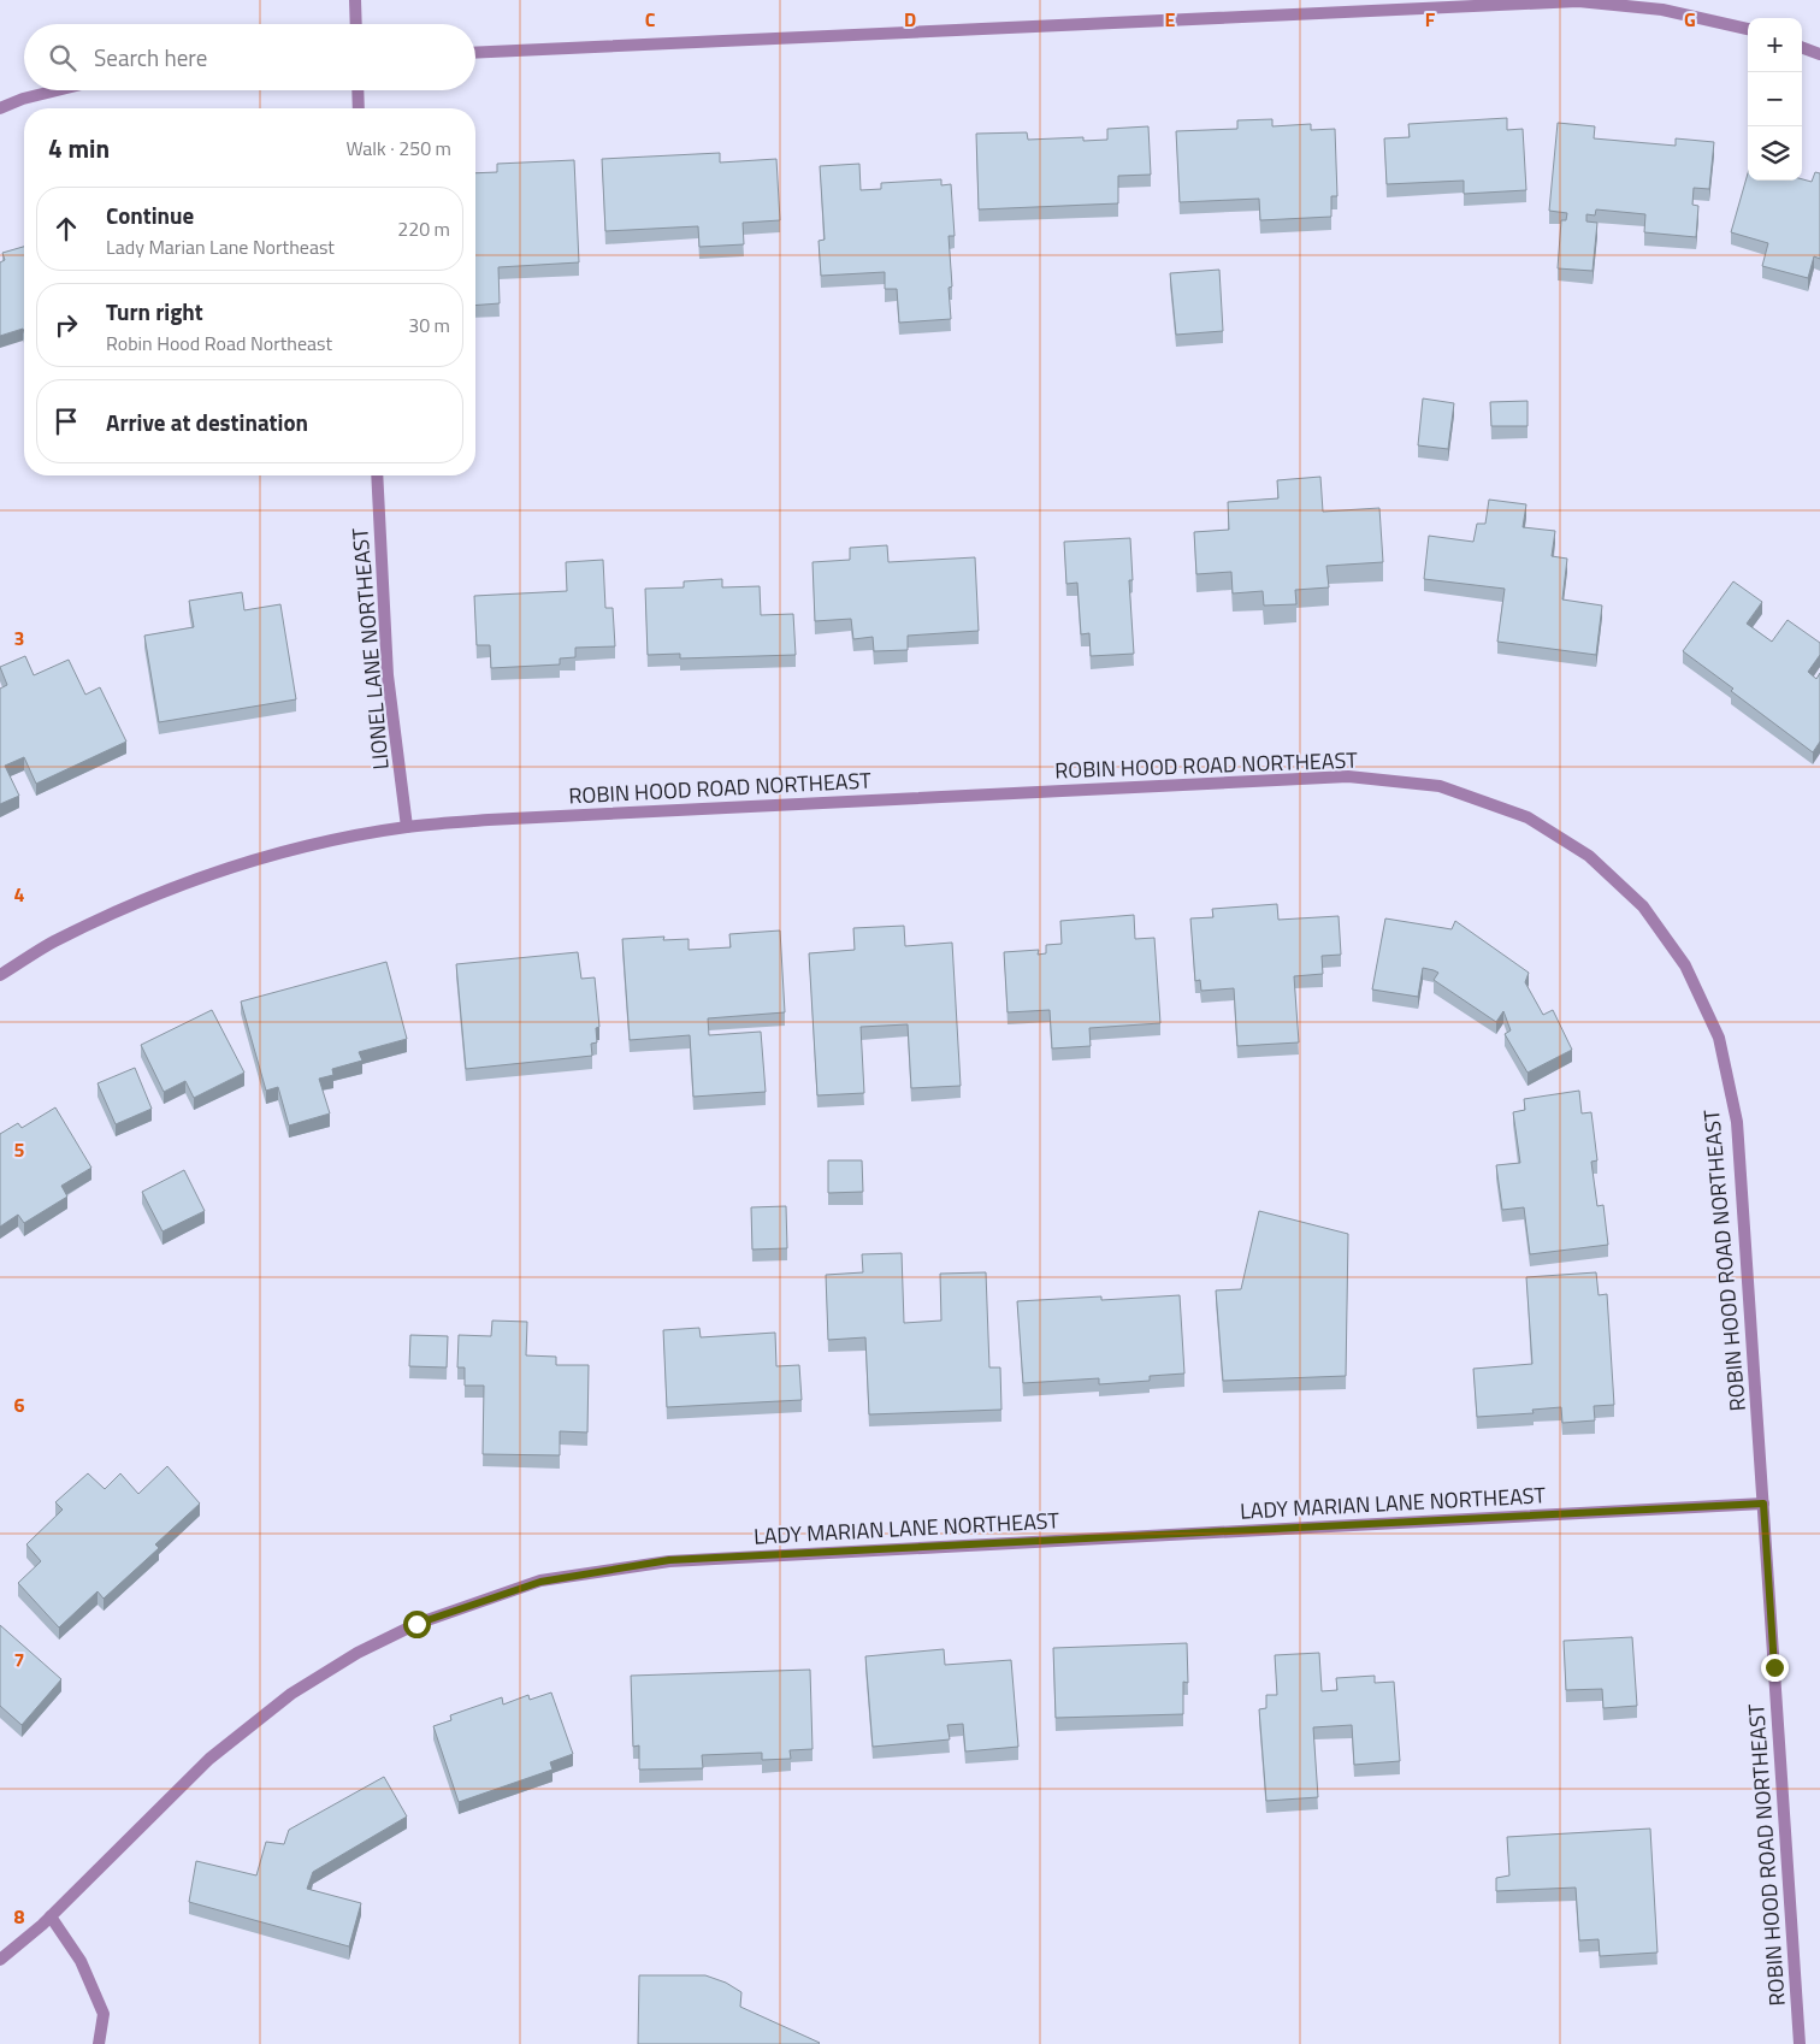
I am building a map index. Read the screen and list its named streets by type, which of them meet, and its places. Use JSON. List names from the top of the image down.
{
  "streets": {
    "street": ["LIONEL LANE NORTHEAST", "ROBIN HOOD ROAD NORTHEAST", "LADY MARIAN LANE NORTHEAST"]
  },
  "crossings": [
    ["LIONEL LANE NORTHEAST", "ROBIN HOOD ROAD NORTHEAST"],
    ["ROBIN HOOD ROAD NORTHEAST", "LADY MARIAN LANE NORTHEAST"]
  ],
  "page": {
    "map_buttons": ["+", "−"],
    "search": "Search here",
    "heading": ["4 min", "Walk · 250 m"],
    "list": [
      ["Continue", "Lady Marian Lane Northeast", "220 m"],
      ["Turn right", "Robin Hood Road Northeast", "30 m"],
      "Arrive at destination"
    ]
  },
  "grid": {
    "columns": [
      "C",
      "D",
      "E",
      "F",
      "G"
    ],
    "rows": [
      "3",
      "4",
      "5",
      "6",
      "7",
      "8"
    ]
  }
}
